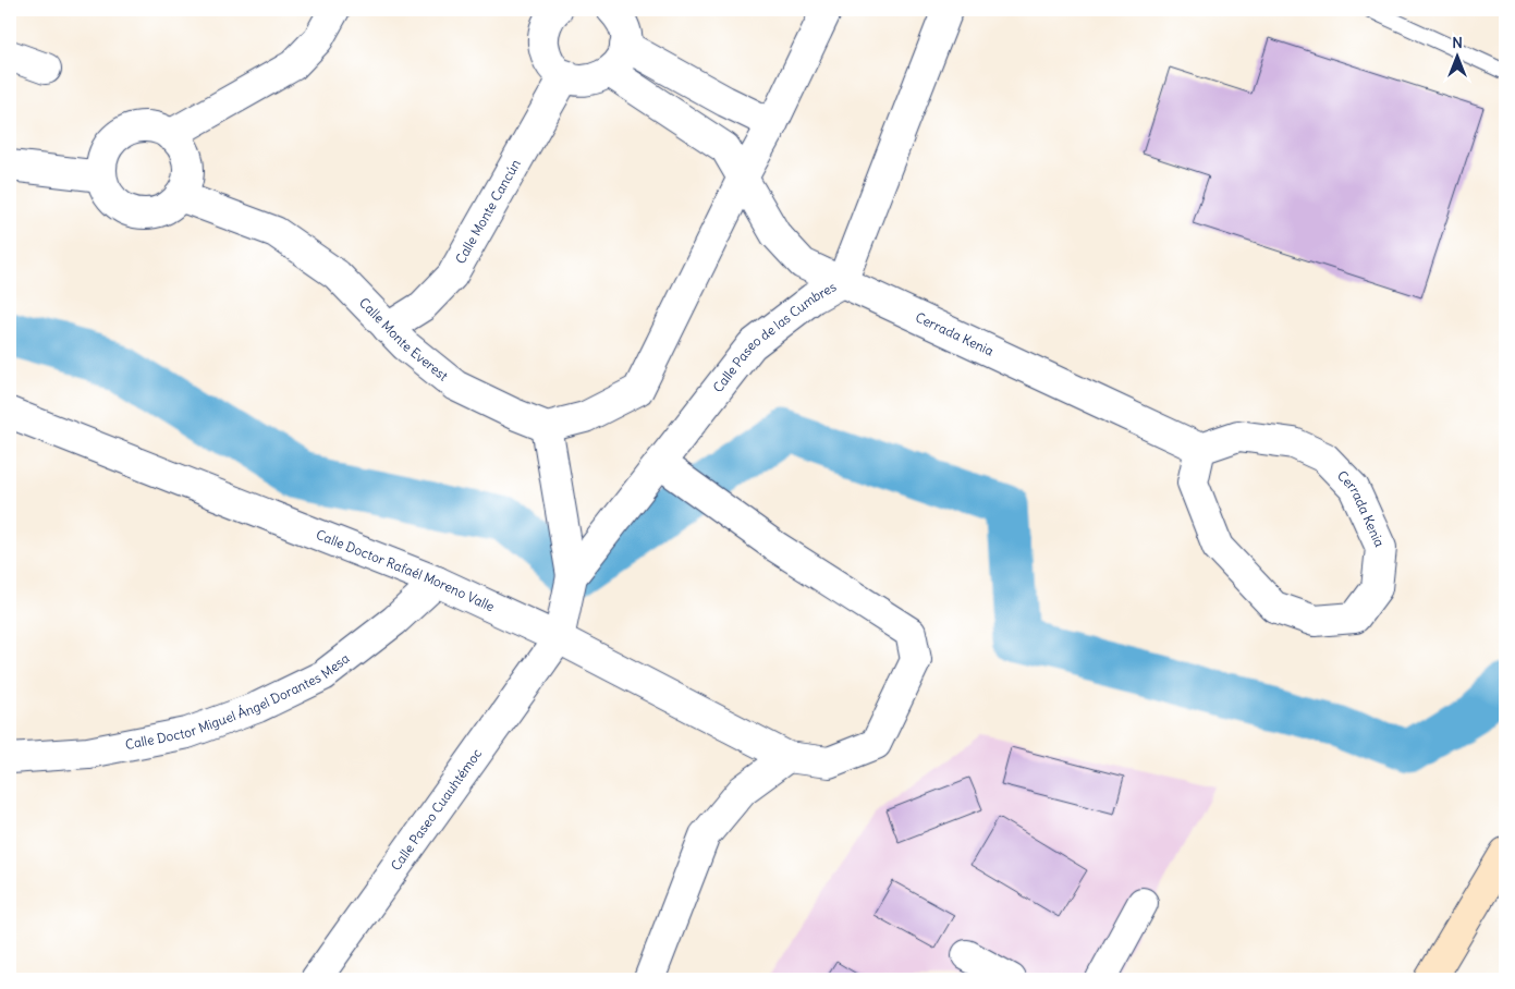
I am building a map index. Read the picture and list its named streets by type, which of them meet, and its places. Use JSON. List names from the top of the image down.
{
  "streets": {
    "street": [
      "Calle Monte Cancún",
      "Cerrada Kenia",
      "Calle Monte Everest",
      "Calle Paseo de las Cumbres",
      "Calle Doctor Rafaél Moreno Valle",
      "Calle Doctor Miguel Ángel Dorantes Mesa",
      "Calle Paseo Cuauhtémoc"
    ]
  },
  "crossings": [
    ["Calle Monte Cancún", "Calle Monte Everest"],
    ["Cerrada Kenia", "Calle Paseo de las Cumbres"],
    ["Calle Paseo de las Cumbres", "Calle Doctor Rafaél Moreno Valle"],
    ["Calle Paseo de las Cumbres", "Calle Paseo Cuauhtémoc"],
    ["Calle Doctor Rafaél Moreno Valle", "Calle Doctor Miguel Ángel Dorantes Mesa"],
    ["Calle Doctor Rafaél Moreno Valle", "Calle Paseo Cuauhtémoc"]
  ],
  "north": "top"
}
